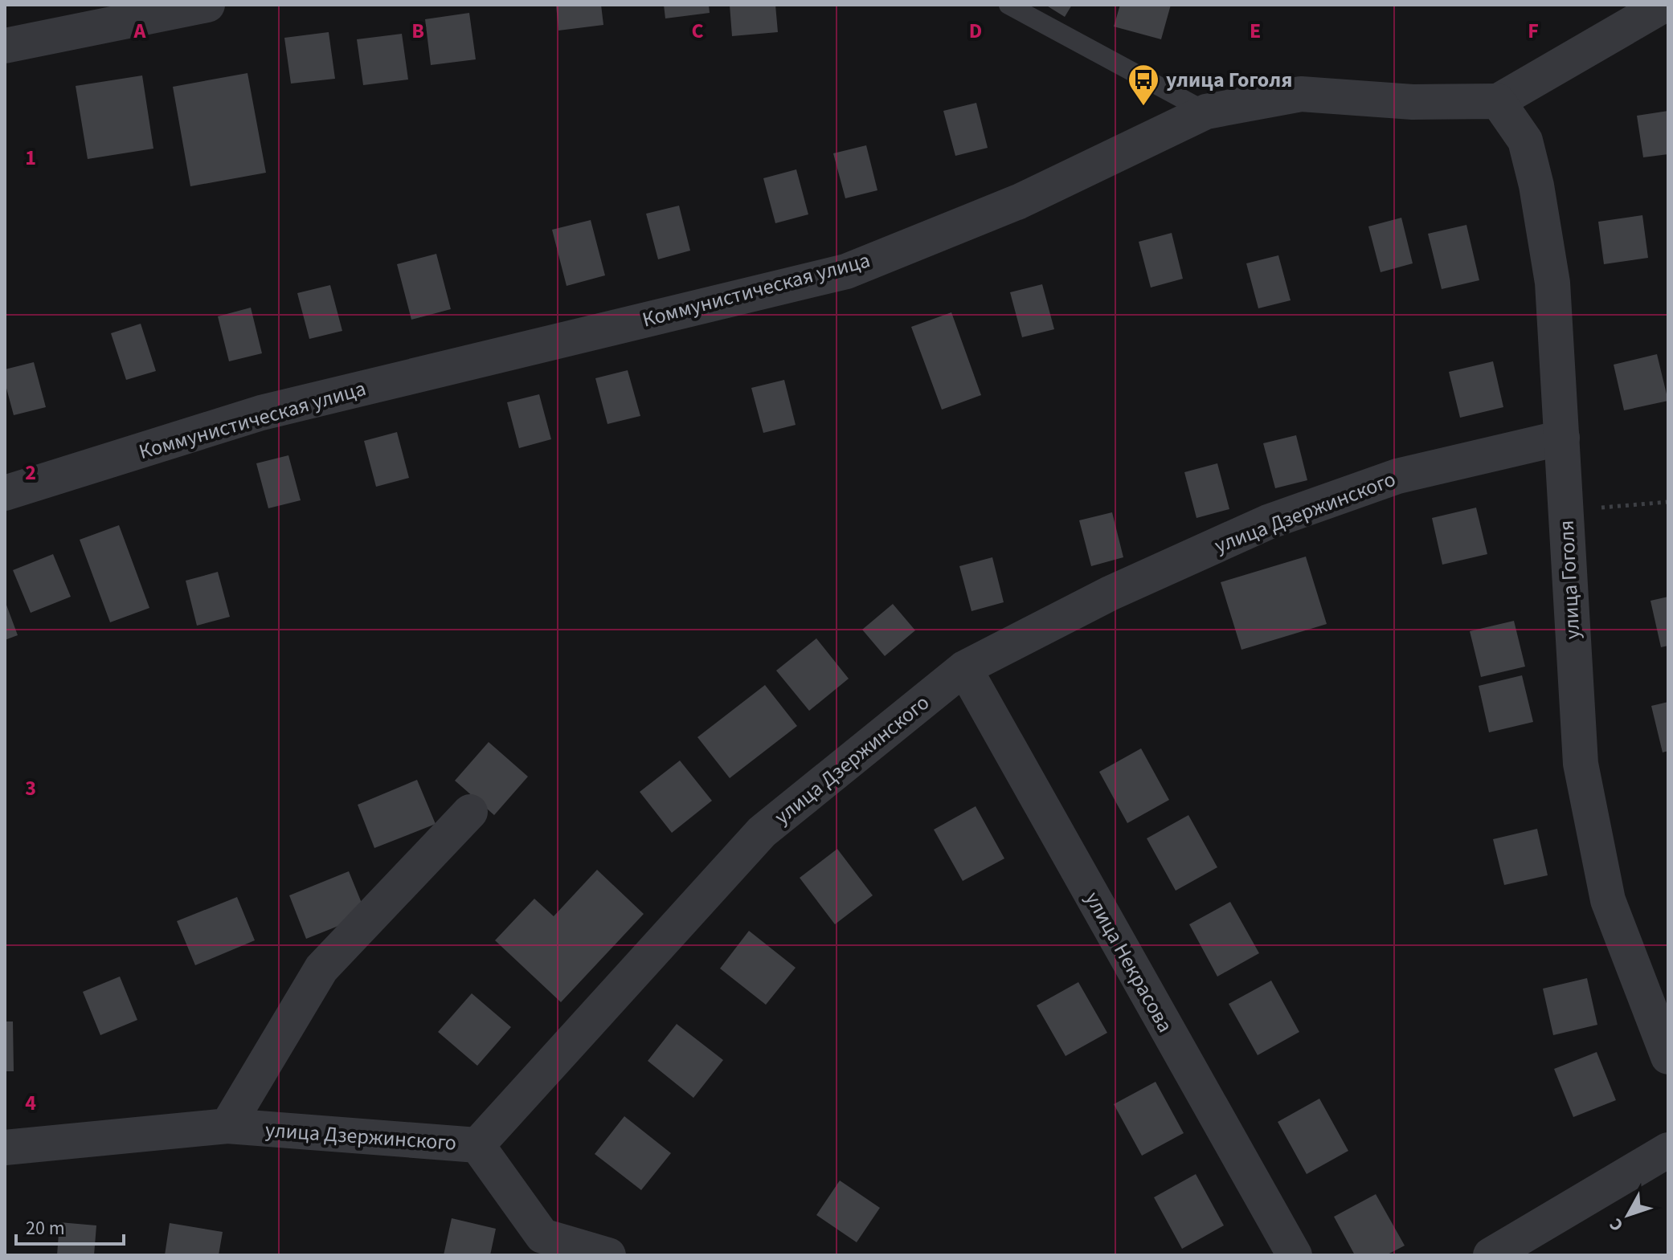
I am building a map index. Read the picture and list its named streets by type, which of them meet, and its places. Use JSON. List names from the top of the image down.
{
  "streets": {
    "street": [
      "Коммунистическая улица",
      "улица Дзержинского",
      "улица Гоголя",
      "улица Некрасова"
    ]
  },
  "crossings": [
    ["Коммунистическая улица", "улица Гоголя"],
    ["улица Дзержинского", "улица Гоголя"],
    ["улица Дзержинского", "улица Некрасова"]
  ],
  "places": {
    "bus stop": ["улица Гоголя"]
  },
  "scale_bar": "20 m",
  "north": "bottom left",
  "grid": {
    "columns": [
      "A",
      "B",
      "C",
      "D",
      "E",
      "F"
    ],
    "rows": [
      "1",
      "2",
      "3",
      "4"
    ]
  }
}
